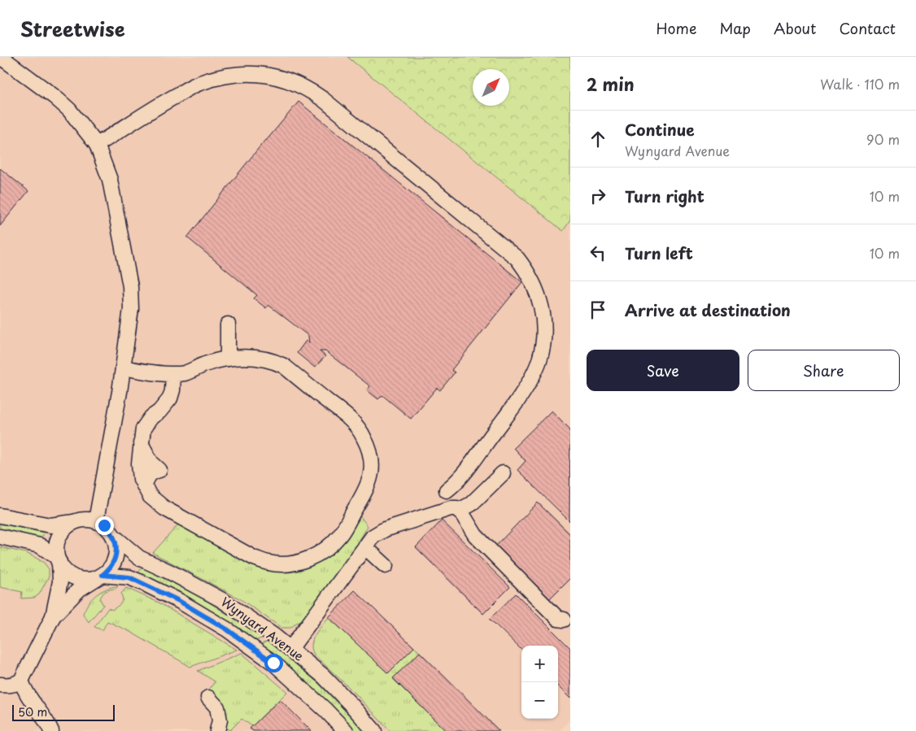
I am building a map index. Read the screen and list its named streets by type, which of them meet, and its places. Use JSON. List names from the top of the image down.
{
  "streets": {
    "street": ["Wynyard Avenue"]
  },
  "scale_bar": "50 m",
  "north": "top right",
  "page": {
    "header": "Streetwise",
    "nav": [
      "Home",
      "Map",
      "About",
      "Contact"
    ],
    "heading": ["2 min", "Walk · 110 m"],
    "list": [
      ["Continue", "Wynyard Avenue", "90 m"],
      ["Turn right", "10 m"],
      ["Turn left", "10 m"],
      "Arrive at destination"
    ],
    "buttons": ["Save", "Share"],
    "map_buttons": ["+", "−"],
    "scale": "50 m"
  }
}
